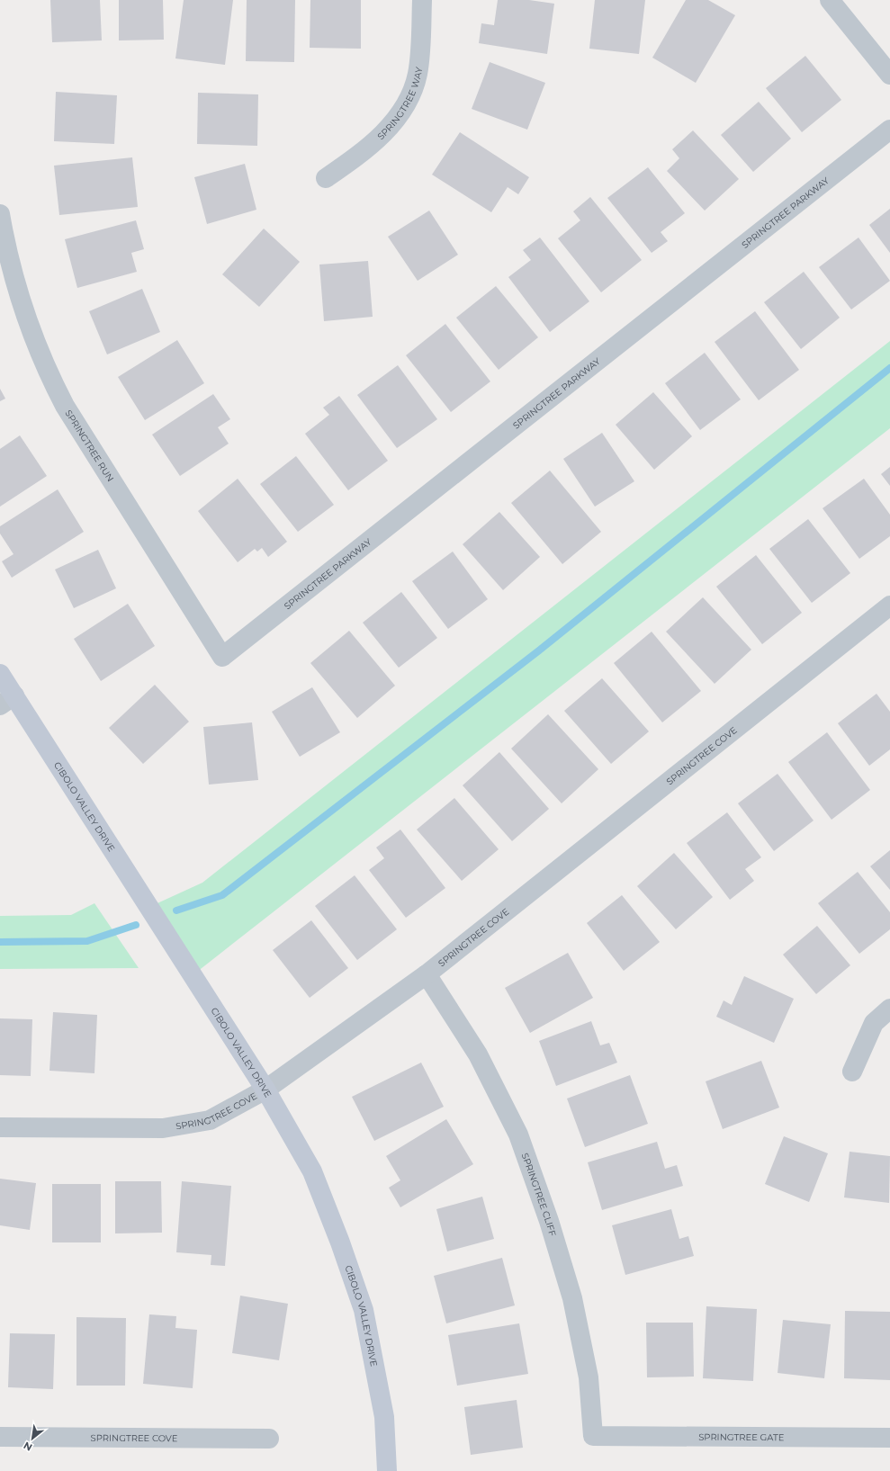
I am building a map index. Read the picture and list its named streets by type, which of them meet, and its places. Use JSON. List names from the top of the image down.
{
  "streets": {
    "main road": ["CIBOLO VALLEY DRIVE"],
    "street": [
      "SPRINGTREE WAY",
      "SPRINGTREE PARKWAY",
      "SPRINGTREE RUN",
      "SPRINGTREE COVE",
      "SPRINGTREE CLIFF",
      "SPRINGTREE GATE"
    ]
  },
  "crossings": [
    ["SPRINGTREE PARKWAY", "SPRINGTREE RUN"],
    ["SPRINGTREE COVE", "CIBOLO VALLEY DRIVE"],
    ["SPRINGTREE COVE", "SPRINGTREE CLIFF"],
    ["SPRINGTREE CLIFF", "SPRINGTREE GATE"]
  ],
  "north": "bottom left"
}
